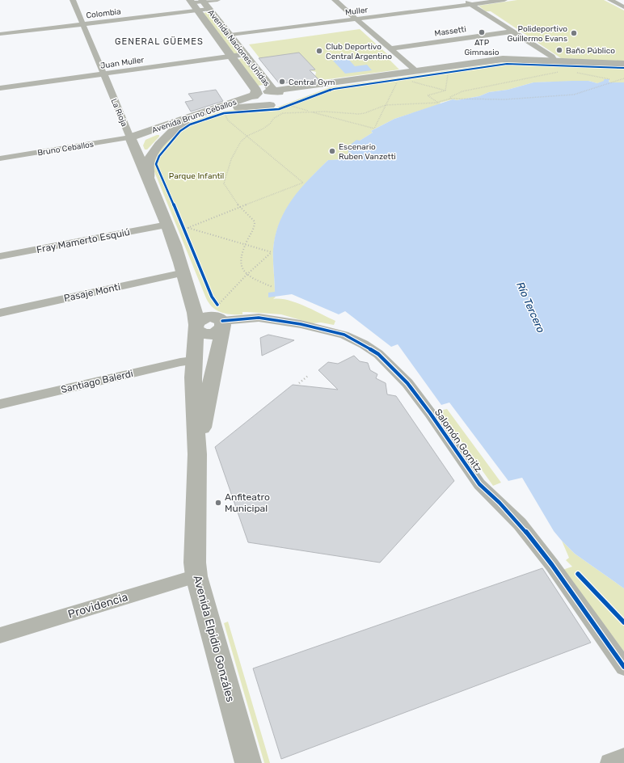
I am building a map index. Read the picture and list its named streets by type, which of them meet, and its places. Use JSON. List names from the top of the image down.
{
  "streets": {
    "main road": [
      "Avenida Naciones Unidas",
      "La Rioja",
      "Avenida Bruno Ceballos",
      "Avenida Elpidio Gonzáles"
    ],
    "street": [
      "Muller",
      "Colombia",
      "Massetti",
      "Juan Muller",
      "Bruno Ceballos",
      "Fray Mamerto Esquiú",
      "Pasaje Monti",
      "Santiago Balerdi",
      "Salomón Gornitz",
      "Providencia"
    ]
  },
  "crossings": [
    ["Muller", "Avenida Naciones Unidas"],
    ["Colombia", "Avenida Naciones Unidas"],
    ["Colombia", "La Rioja"],
    ["Avenida Naciones Unidas", "Juan Muller"],
    ["Avenida Naciones Unidas", "Avenida Bruno Ceballos"],
    ["Juan Muller", "La Rioja"],
    ["La Rioja", "Avenida Bruno Ceballos"],
    ["La Rioja", "Bruno Ceballos"],
    ["La Rioja", "Fray Mamerto Esquiú"],
    ["La Rioja", "Avenida Elpidio Gonzáles"],
    ["Avenida Bruno Ceballos", "Bruno Ceballos"],
    ["Fray Mamerto Esquiú", "Avenida Elpidio Gonzáles"],
    ["Pasaje Monti", "Avenida Elpidio Gonzáles"],
    ["Santiago Balerdi", "Avenida Elpidio Gonzáles"],
    ["Salomón Gornitz", "Avenida Elpidio Gonzáles"],
    ["Providencia", "Avenida Elpidio Gonzáles"]
  ],
  "districts": ["GENERAL GÜEMES"],
  "water": ["Río Tercero"],
  "parks": ["Parque Infantil"],
  "places": [
    "ATP Gimnasio",
    "Polideportivo Guillermo Evans",
    "Baño Público",
    "Club Deportivo Central Argentino",
    "Central Gym",
    "Escenario Ruben Vanzetti",
    "Anfiteatro Municipal"
  ]
}
